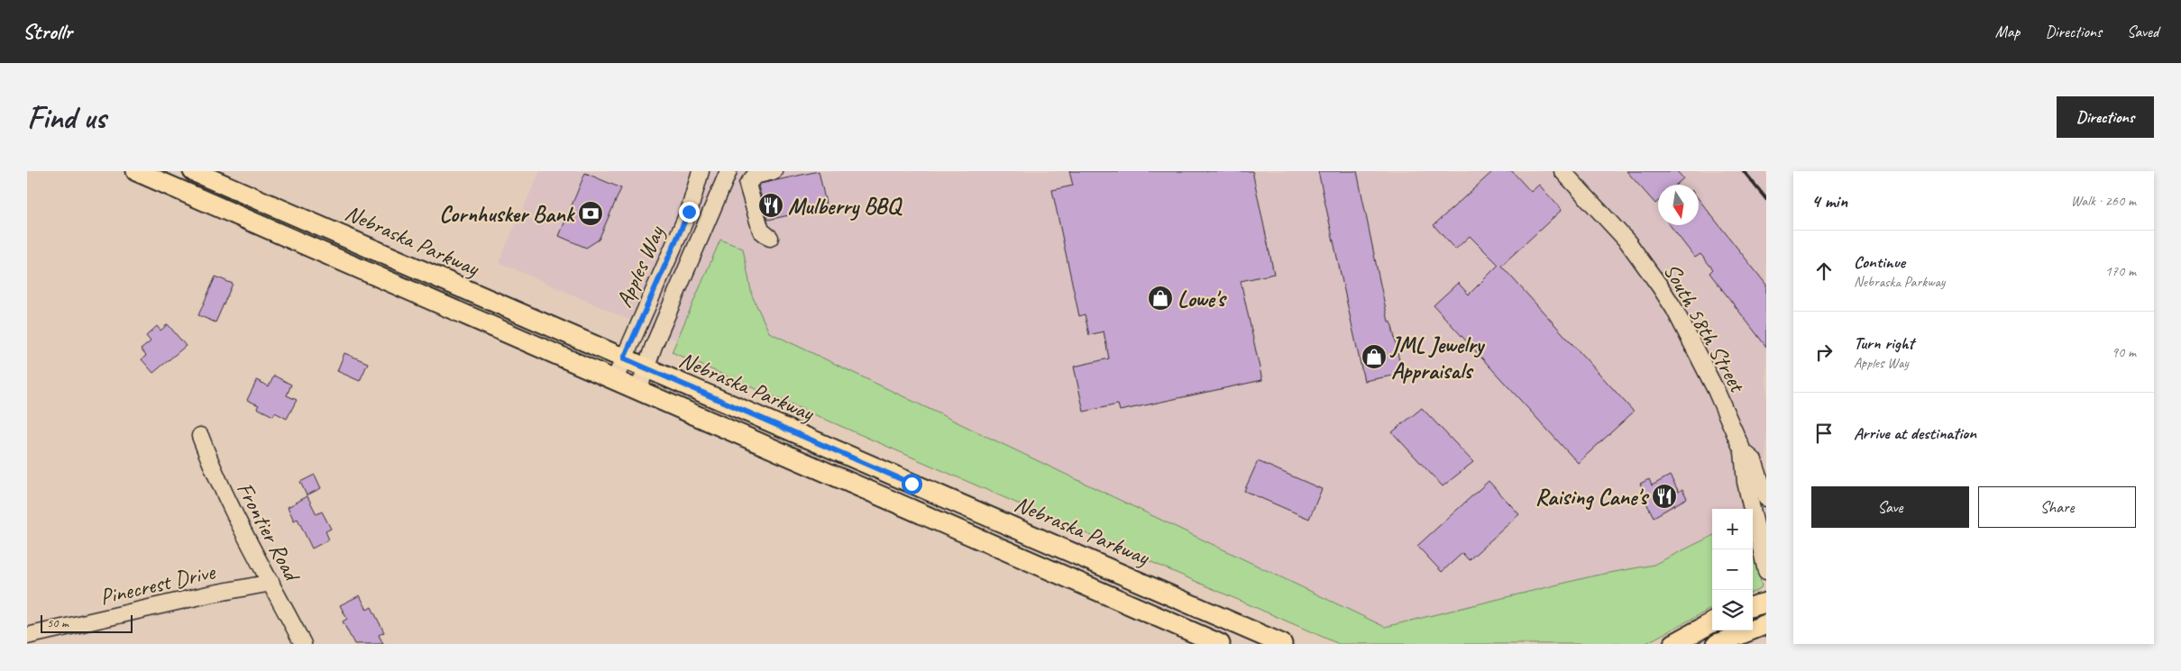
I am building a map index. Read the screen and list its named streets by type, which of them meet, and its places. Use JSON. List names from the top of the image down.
{
  "streets": {
    "main road": ["Nebraska Parkway"],
    "street": [
      "Apples Way",
      "South 58th Street",
      "Frontier Road",
      "Pinecrest Drive"
    ]
  },
  "crossings": [
    ["Nebraska Parkway", "Apples Way"],
    ["Frontier Road", "Pinecrest Drive"]
  ],
  "places": {
    "restaurant": ["Mulberry BBQ", "Raising Cane's"],
    "bank": ["Cornhusker Bank"],
    "shop": ["Lowe's", "JML Jewelry Appraisals"]
  },
  "scale_bar": "50 m",
  "north": "bottom",
  "page": {
    "header": "Strollr",
    "nav": ["Map", "Directions", "Saved"],
    "buttons": [
      "Directions",
      ["Save", "Share"]
    ],
    "title": "Find us",
    "heading": ["4 min", "Walk · 260 m"],
    "list": [
      ["Continue", "Nebraska Parkway", "170 m"],
      ["Turn right", "Apples Way", "90 m"],
      "Arrive at destination"
    ],
    "map_buttons": ["+", "−"],
    "scale": "50 m"
  }
}
